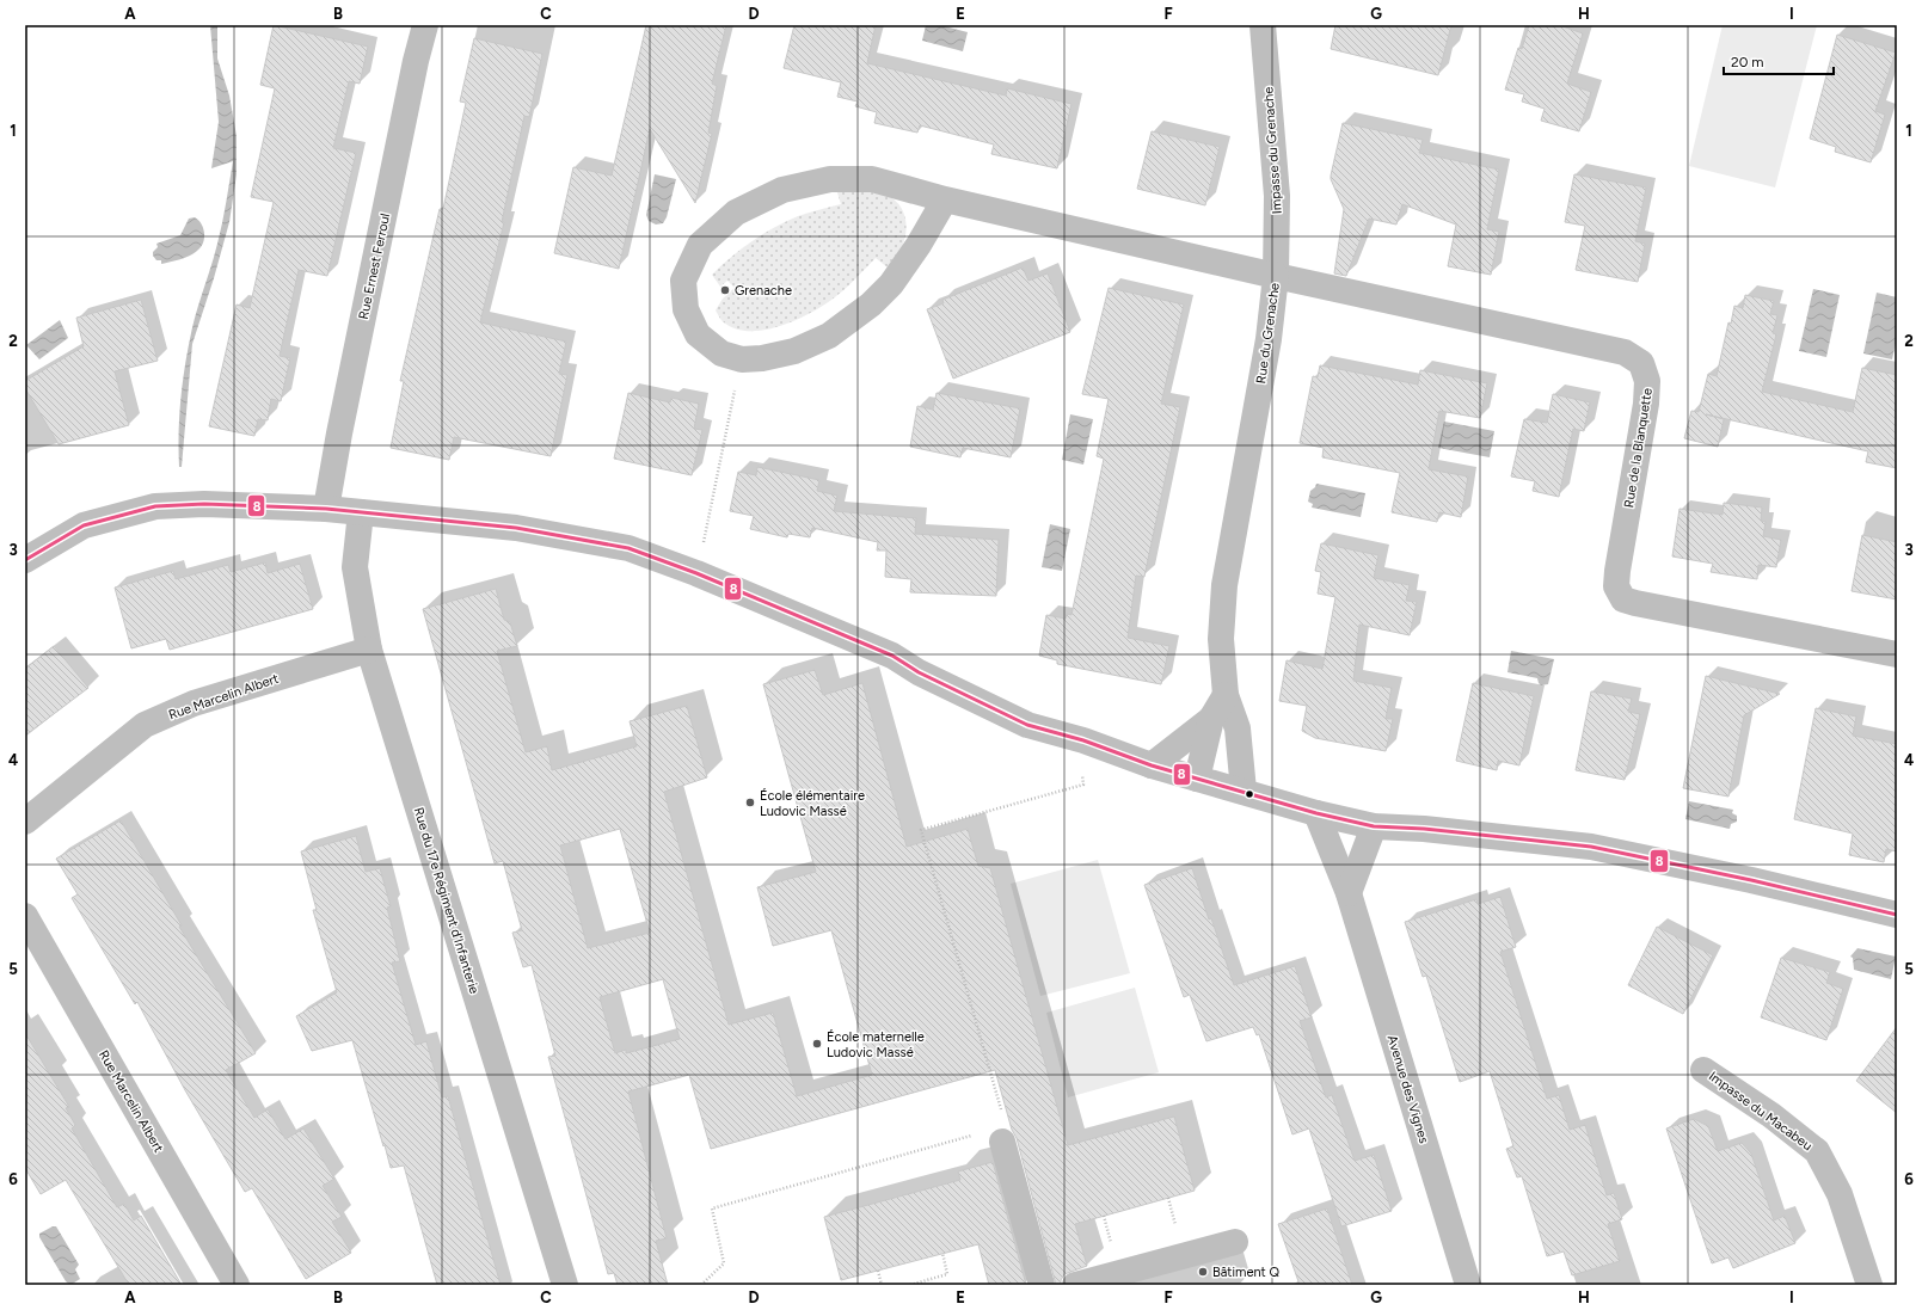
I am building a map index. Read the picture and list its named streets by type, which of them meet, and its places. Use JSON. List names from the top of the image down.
{
  "streets": {
    "street": [
      "Impasse du Grenache",
      "Rue Ernest Ferroul",
      "Rue du Grenache",
      "Rue de la Blanquette",
      "Rue Marcelin Albert",
      "Rue du 17e Régiment d'Infanterie",
      "Avenue des Vignes",
      "Impasse du Macabeu"
    ]
  },
  "crossings": [
    ["Impasse du Grenache", "Rue du Grenache"],
    ["Impasse du Grenache", "Rue de la Blanquette"],
    ["Rue du Grenache", "Rue de la Blanquette"],
    ["Rue Marcelin Albert", "Rue du 17e Régiment d'Infanterie"]
  ],
  "places": [
    "Grenache",
    "École élémentaire Ludovic Massé",
    "École maternelle Ludovic Massé",
    "Bâtiment Q"
  ],
  "lines": ["transit line 8"],
  "scale_bar": "20 m",
  "grid": {
    "columns": [
      "A",
      "B",
      "C",
      "D",
      "E",
      "F",
      "G",
      "H",
      "I"
    ],
    "rows": [
      "1",
      "2",
      "3",
      "4",
      "5",
      "6"
    ]
  }
}
